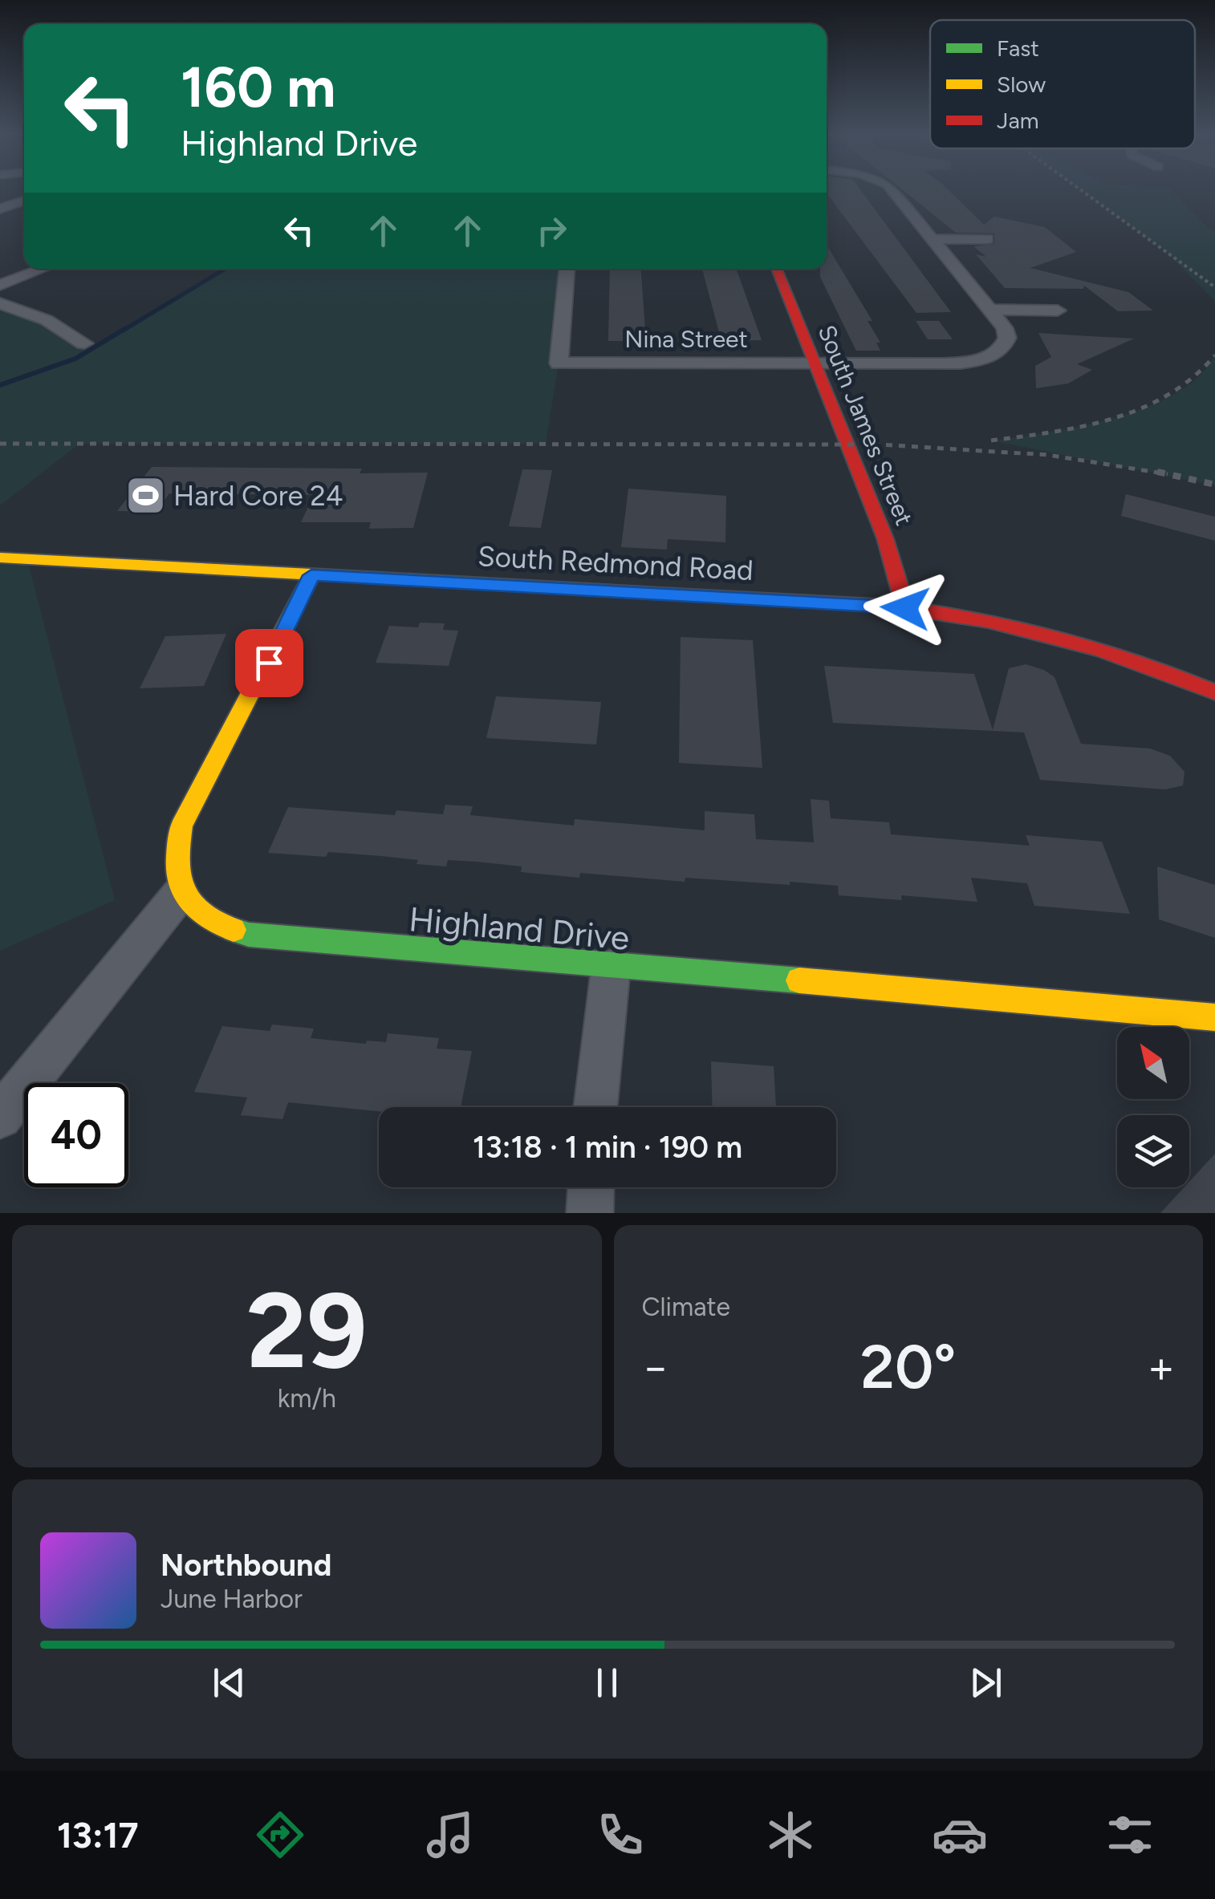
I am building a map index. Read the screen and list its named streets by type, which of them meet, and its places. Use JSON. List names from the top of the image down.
{
  "streets": {
    "street": [
      "Nina Street",
      "South James Street",
      "South Redmond Road",
      "Highland Drive"
    ]
  },
  "crossings": [
    ["Nina Street", "South James Street"],
    ["South James Street", "South Redmond Road"]
  ],
  "places": {
    "sports": ["Hard Core 24"]
  },
  "legend": ["Fast", "Slow", "Jam"],
  "north": "top left",
  "page": {
    "turn": ["160 m", "Highland Drive"],
    "limit": "40",
    "trip": "13:18 · 1 min · 190 m",
    "tile": [
      ["29", "km/h"],
      "Climate"
    ],
    "heat": ["−", "20°", "+"],
    "song": ["Northbound", "June Harbor"],
    "tabs": "13:17"
  }
}
